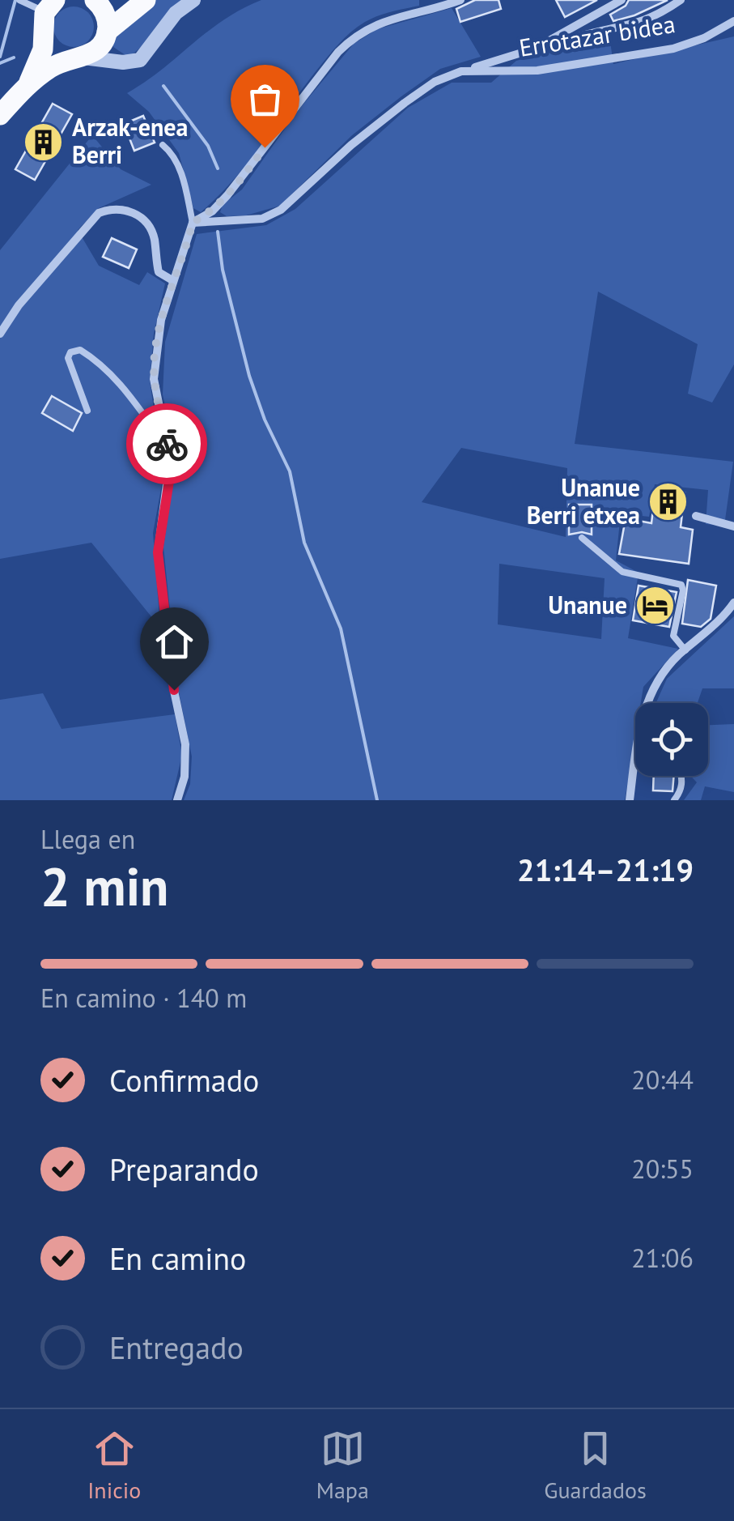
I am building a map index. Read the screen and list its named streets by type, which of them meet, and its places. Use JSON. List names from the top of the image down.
{
  "streets": {
    "street": ["Errotazar bidea"]
  },
  "places": {
    "building": ["Arzak-enea Berri", "Unanue Berri etxea"],
    "hotel": ["Unanue"]
  },
  "page": {
    "heading": ["2 min", "Llega en", "21:14–21:19"],
    "bar": "En camino · 140 m",
    "list": [
      ["Confirmado", "20:44"],
      ["Preparando", "20:55"],
      ["En camino", "21:06"],
      "Entregado"
    ],
    "tabs": ["Inicio", "Mapa", "Guardados"]
  }
}
